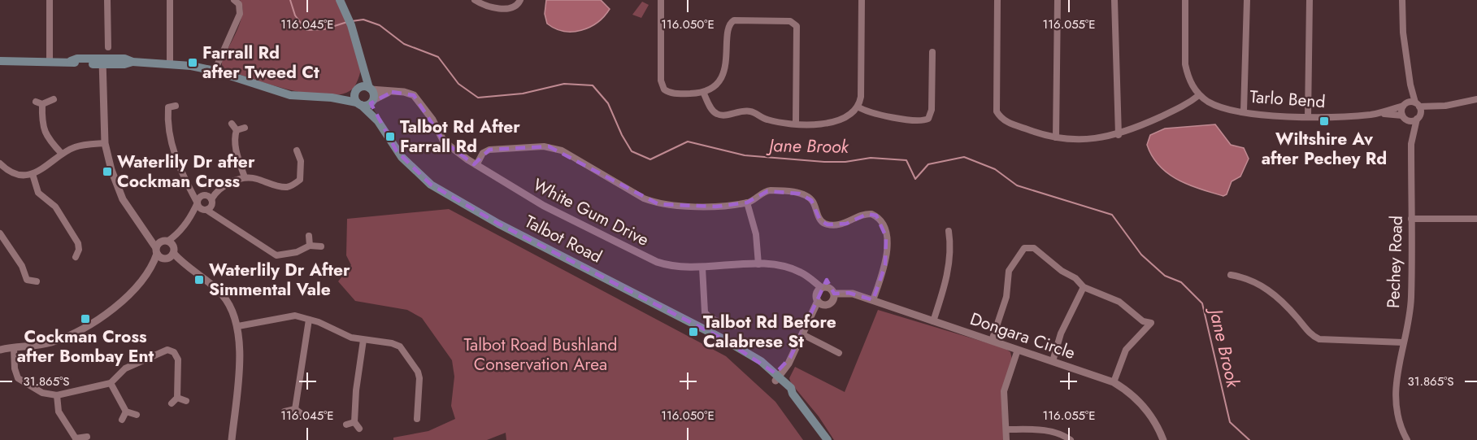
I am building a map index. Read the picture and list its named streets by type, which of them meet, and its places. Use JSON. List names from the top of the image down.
{
  "streets": {
    "main road": ["Talbot Road"],
    "street": [
      "Tarlo Bend",
      "White Gum Drive",
      "Pechey Road",
      "Dongara Circle"
    ]
  },
  "crossings": [
    ["Tarlo Bend", "Pechey Road"],
    ["White Gum Drive", "Talbot Road"],
    ["White Gum Drive", "Dongara Circle"]
  ],
  "water": ["Jane Brook"],
  "parks": ["Talbot Road Bushland Conservation Area"],
  "places": {
    "transit": [
      "Farrall Rd after Tweed Ct",
      "Wiltshire Av after Pechey Rd",
      "Talbot Rd After Farrall Rd",
      "Waterlily Dr after Cockman Cross",
      "Waterlily Dr After Simmental Vale",
      "Cockman Cross after Bombay Ent",
      "Talbot Rd Before Calabrese St"
    ]
  },
  "coordinates": [
    "116.045°E",
    "116.050°E",
    "116.055°E",
    "31.865°S"
  ]
}
